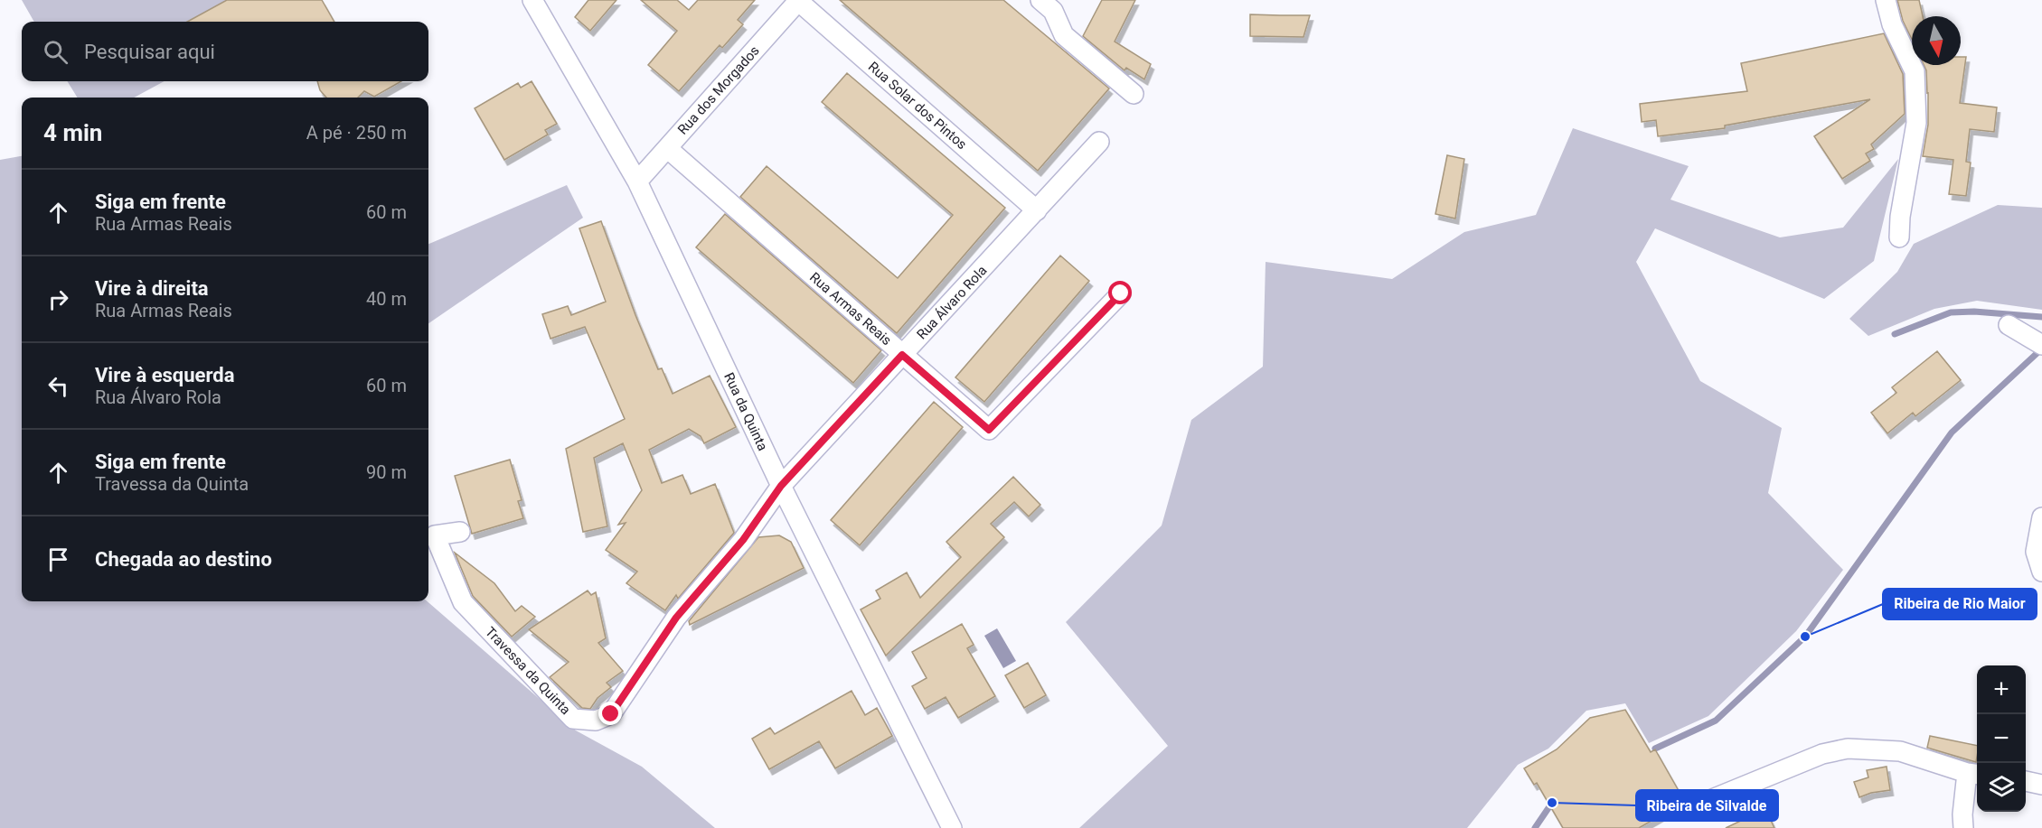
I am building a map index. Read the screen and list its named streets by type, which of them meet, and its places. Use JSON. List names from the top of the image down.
{
  "streets": {
    "street": [
      "Rua dos Morgados",
      "Rua Solar dos Pintos",
      "Rua Álvaro Rola",
      "Rua Armas Reais",
      "Rua da Quinta",
      "Travessa da Quinta"
    ]
  },
  "crossings": [
    ["Rua dos Morgados", "Rua Solar dos Pintos"],
    ["Rua dos Morgados", "Rua Armas Reais"],
    ["Rua dos Morgados", "Rua da Quinta"],
    ["Rua Solar dos Pintos", "Rua Álvaro Rola"],
    ["Rua Álvaro Rola", "Rua Armas Reais"],
    ["Rua Álvaro Rola", "Rua da Quinta"],
    ["Rua Álvaro Rola", "Travessa da Quinta"],
    ["Rua da Quinta", "Travessa da Quinta"]
  ],
  "places": ["Ribeira de Rio Maior", "Ribeira de Silvalde"],
  "north": "bottom",
  "page": {
    "search": "Pesquisar aqui",
    "heading": ["4 min", "A pé · 250 m"],
    "list": [
      ["Siga em frente", "Rua Armas Reais", "60 m"],
      ["Vire à direita", "Rua Armas Reais", "40 m"],
      ["Vire à esquerda", "Rua Álvaro Rola", "60 m"],
      ["Siga em frente", "Travessa da Quinta", "90 m"],
      "Chegada ao destino"
    ],
    "map_buttons": ["+", "−"]
  }
}
